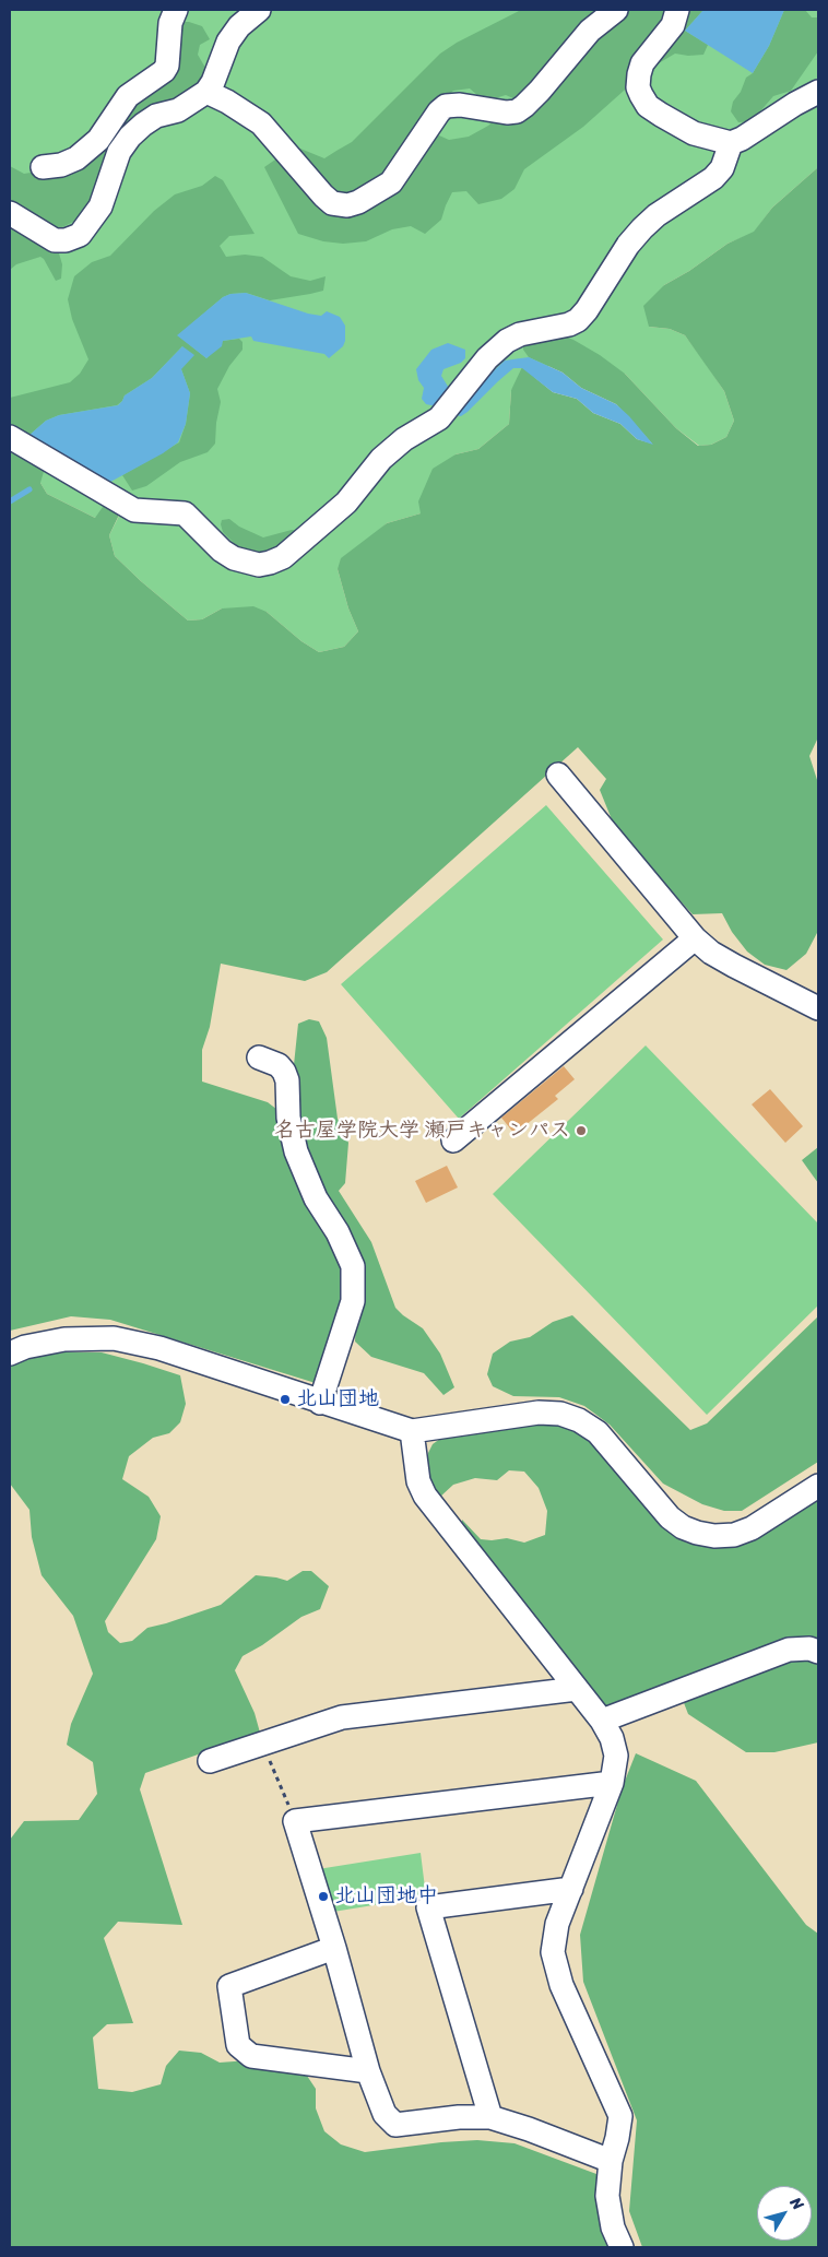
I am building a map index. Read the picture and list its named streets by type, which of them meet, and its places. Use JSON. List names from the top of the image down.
{
  "places": ["名古屋学院大学 瀬戸キャンパス", "北山団地", "北山団地中"],
  "north": "top right"
}
